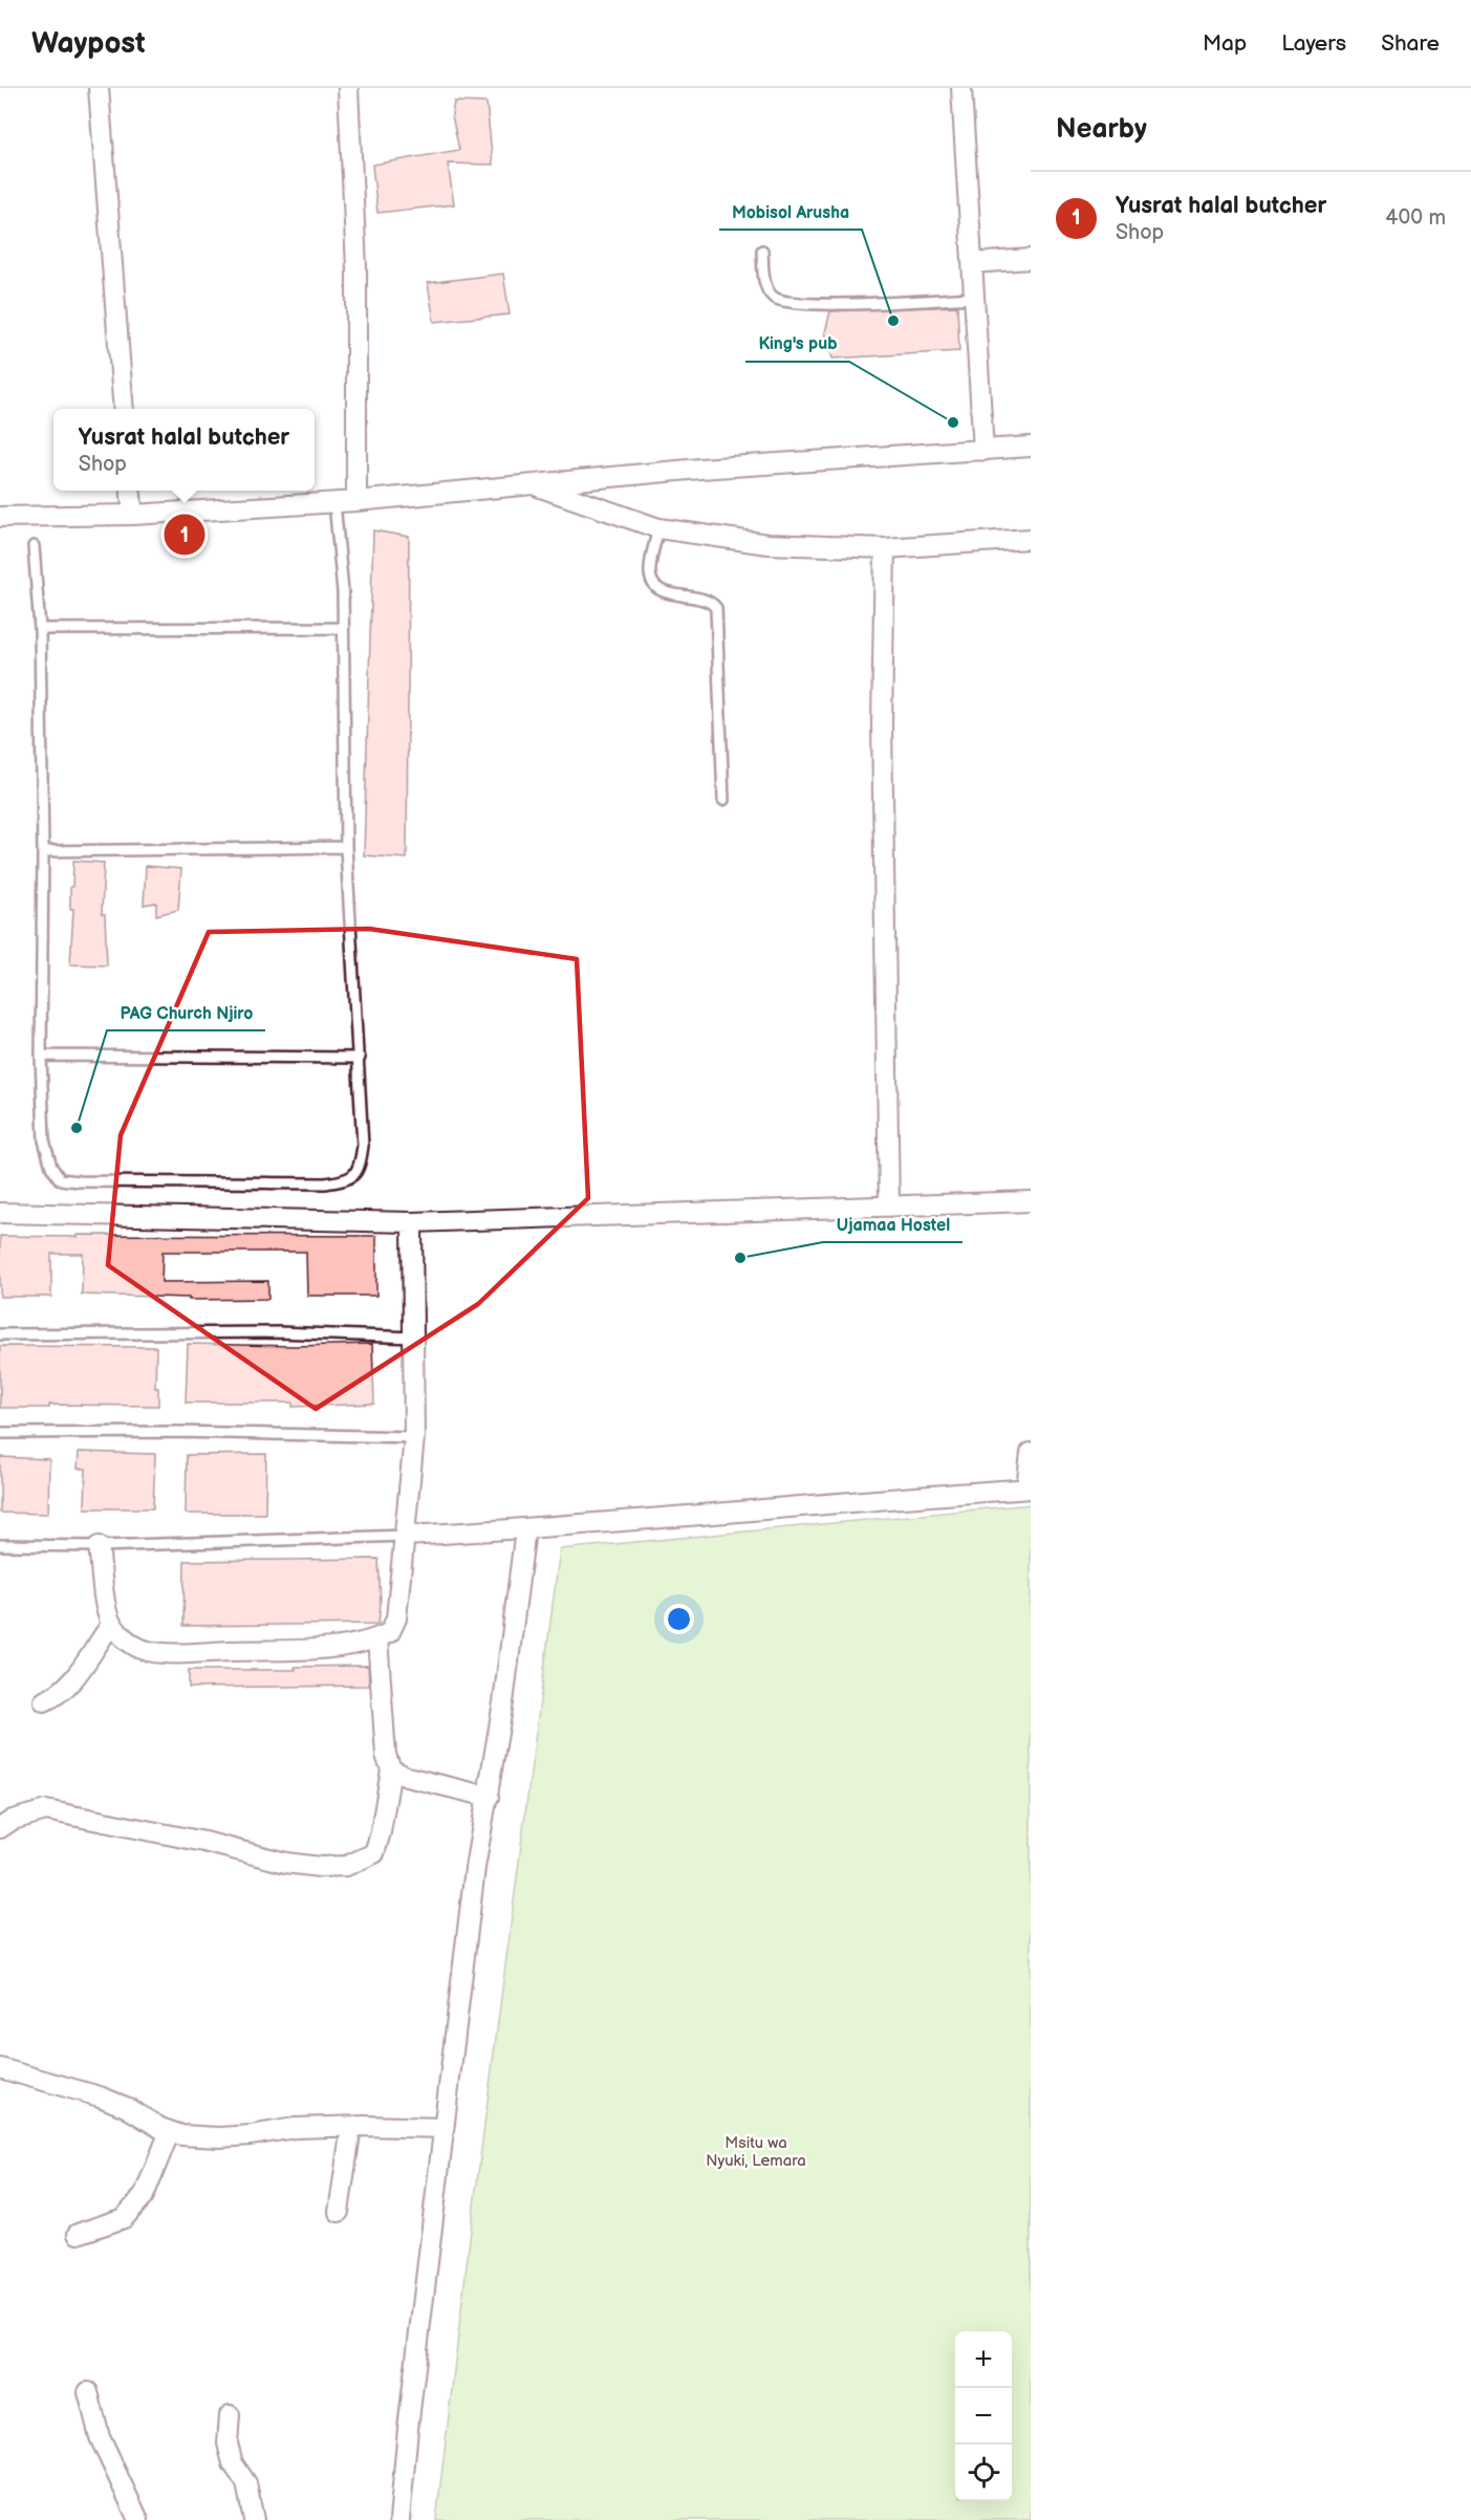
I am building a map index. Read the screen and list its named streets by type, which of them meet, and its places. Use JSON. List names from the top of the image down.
{
  "parks": ["Msitu wa Nyuki, Lemara"],
  "places": [
    "Mobisol Arusha",
    "King's pub",
    "PAG Church Njiro",
    "Ujamaa Hostel"
  ],
  "page": {
    "header": "Waypost",
    "nav": ["Map", "Layers", "Share"],
    "heading": "Nearby",
    "list": [
      {
        "mark": "1",
        "name": "Yusrat halal butcher",
        "note": "Shop",
        "value": "400 m"
      }
    ],
    "popup": ["Yusrat halal butcher", "Shop"],
    "pins": "1",
    "map_buttons": ["+", "−"]
  }
}
